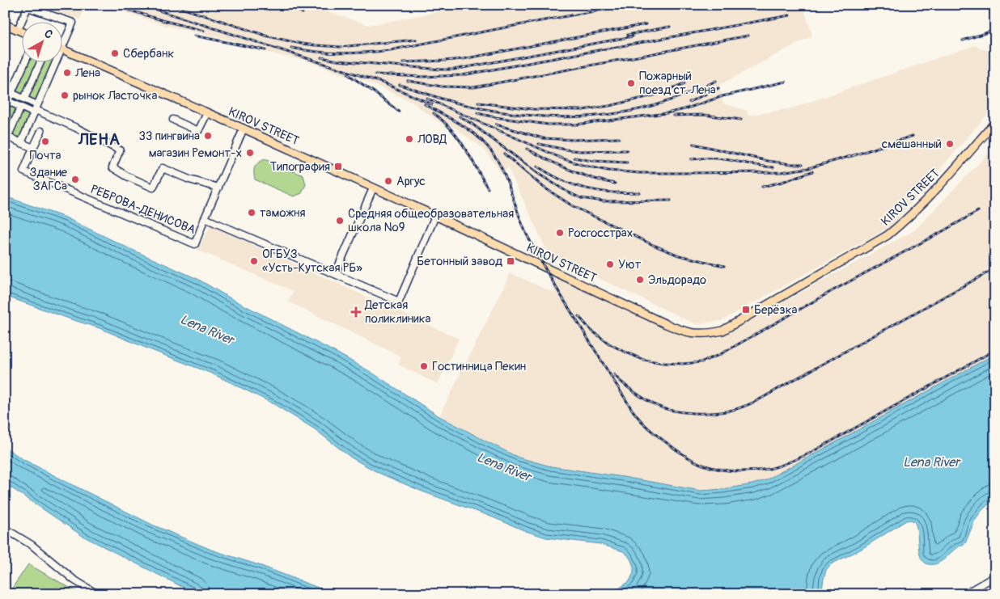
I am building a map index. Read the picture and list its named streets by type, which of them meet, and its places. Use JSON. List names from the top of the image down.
{
  "streets": {
    "main road": ["KIROV STREET"],
    "street": ["РЕБРОВА-ДЕНИСОВА"]
  },
  "crossings": [
    ["KIROV STREET", "РЕБРОВА-ДЕНИСОВА"]
  ],
  "districts": ["ЛЕНА"],
  "water": ["Lena River"],
  "places": {
    "other": [
      "Сбербанк",
      "Лена",
      "Пожарный поезд ст. Лена",
      "рынок Ласточка",
      "33 пингвина",
      "ЛОВД",
      "Почта",
      "смешанный",
      "магазин Ремонт-х",
      "Здание ЗАГСа",
      "Аргус",
      "таможня",
      "Средняя общеобразовательная школа №9",
      "Росгосстрах",
      "ОГБУЗ «Усть-Кутская РБ»",
      "Уют",
      "Эльдорадо",
      "Гостинница Пекин"
    ],
    "transit": ["Типография", "Бетонный завод", "Берёзка"],
    "health": ["Детская поликлиника"]
  },
  "north": "top right"
}
